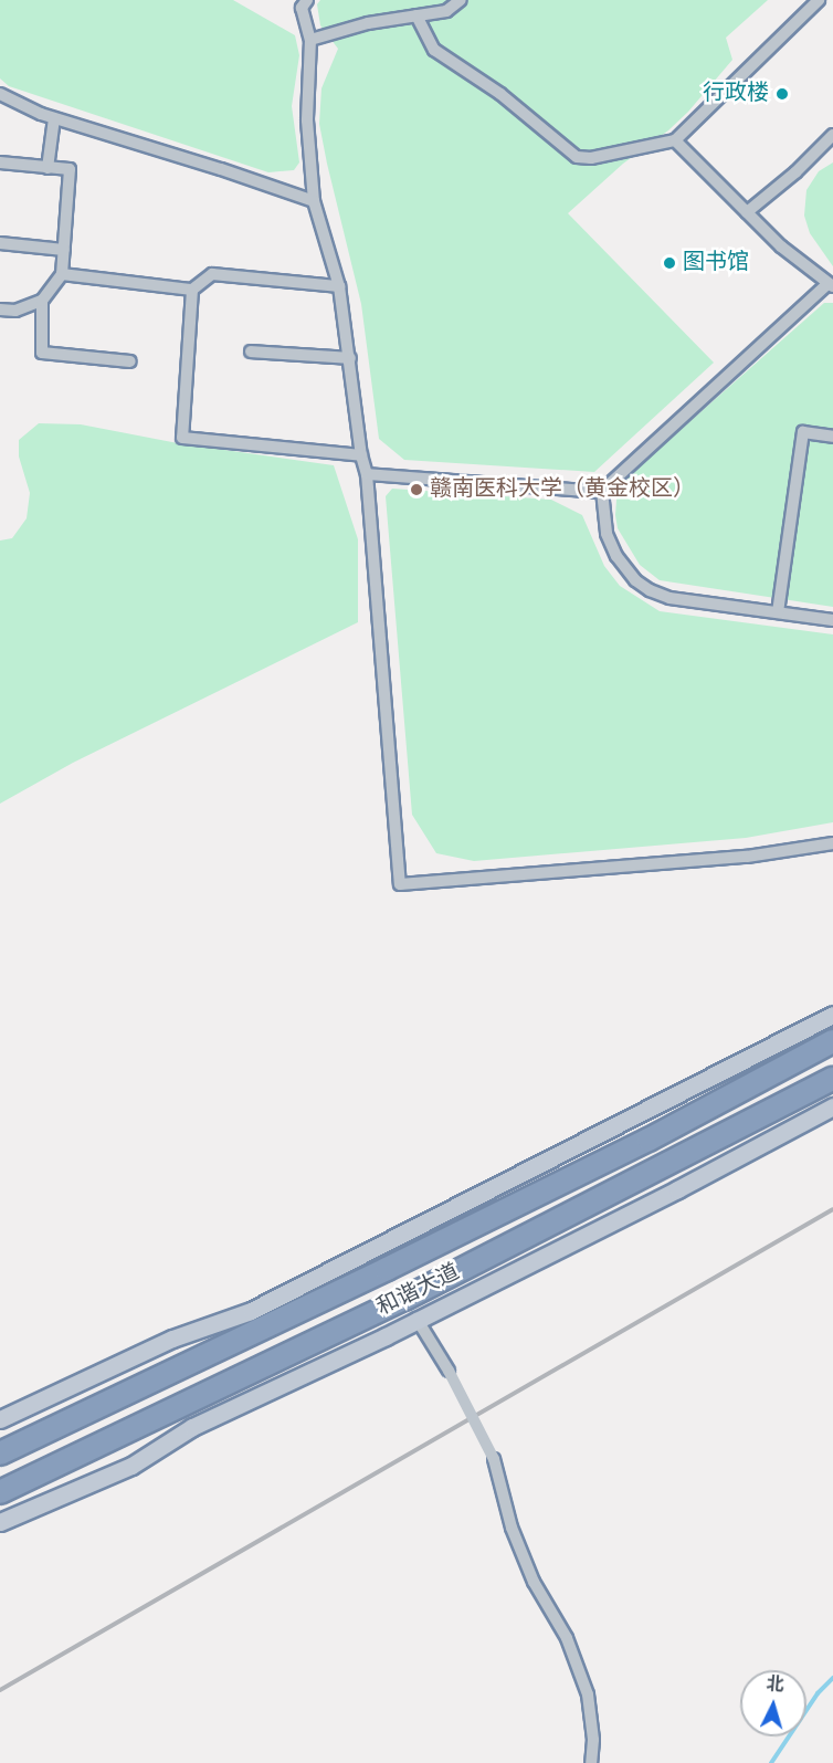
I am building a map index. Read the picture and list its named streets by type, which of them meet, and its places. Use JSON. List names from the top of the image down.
{
  "streets": {
    "highway": ["和谐大道"]
  },
  "places": ["行政楼", "图书馆", "赣南医科大学（黄金校区）"],
  "north": "top"
}
